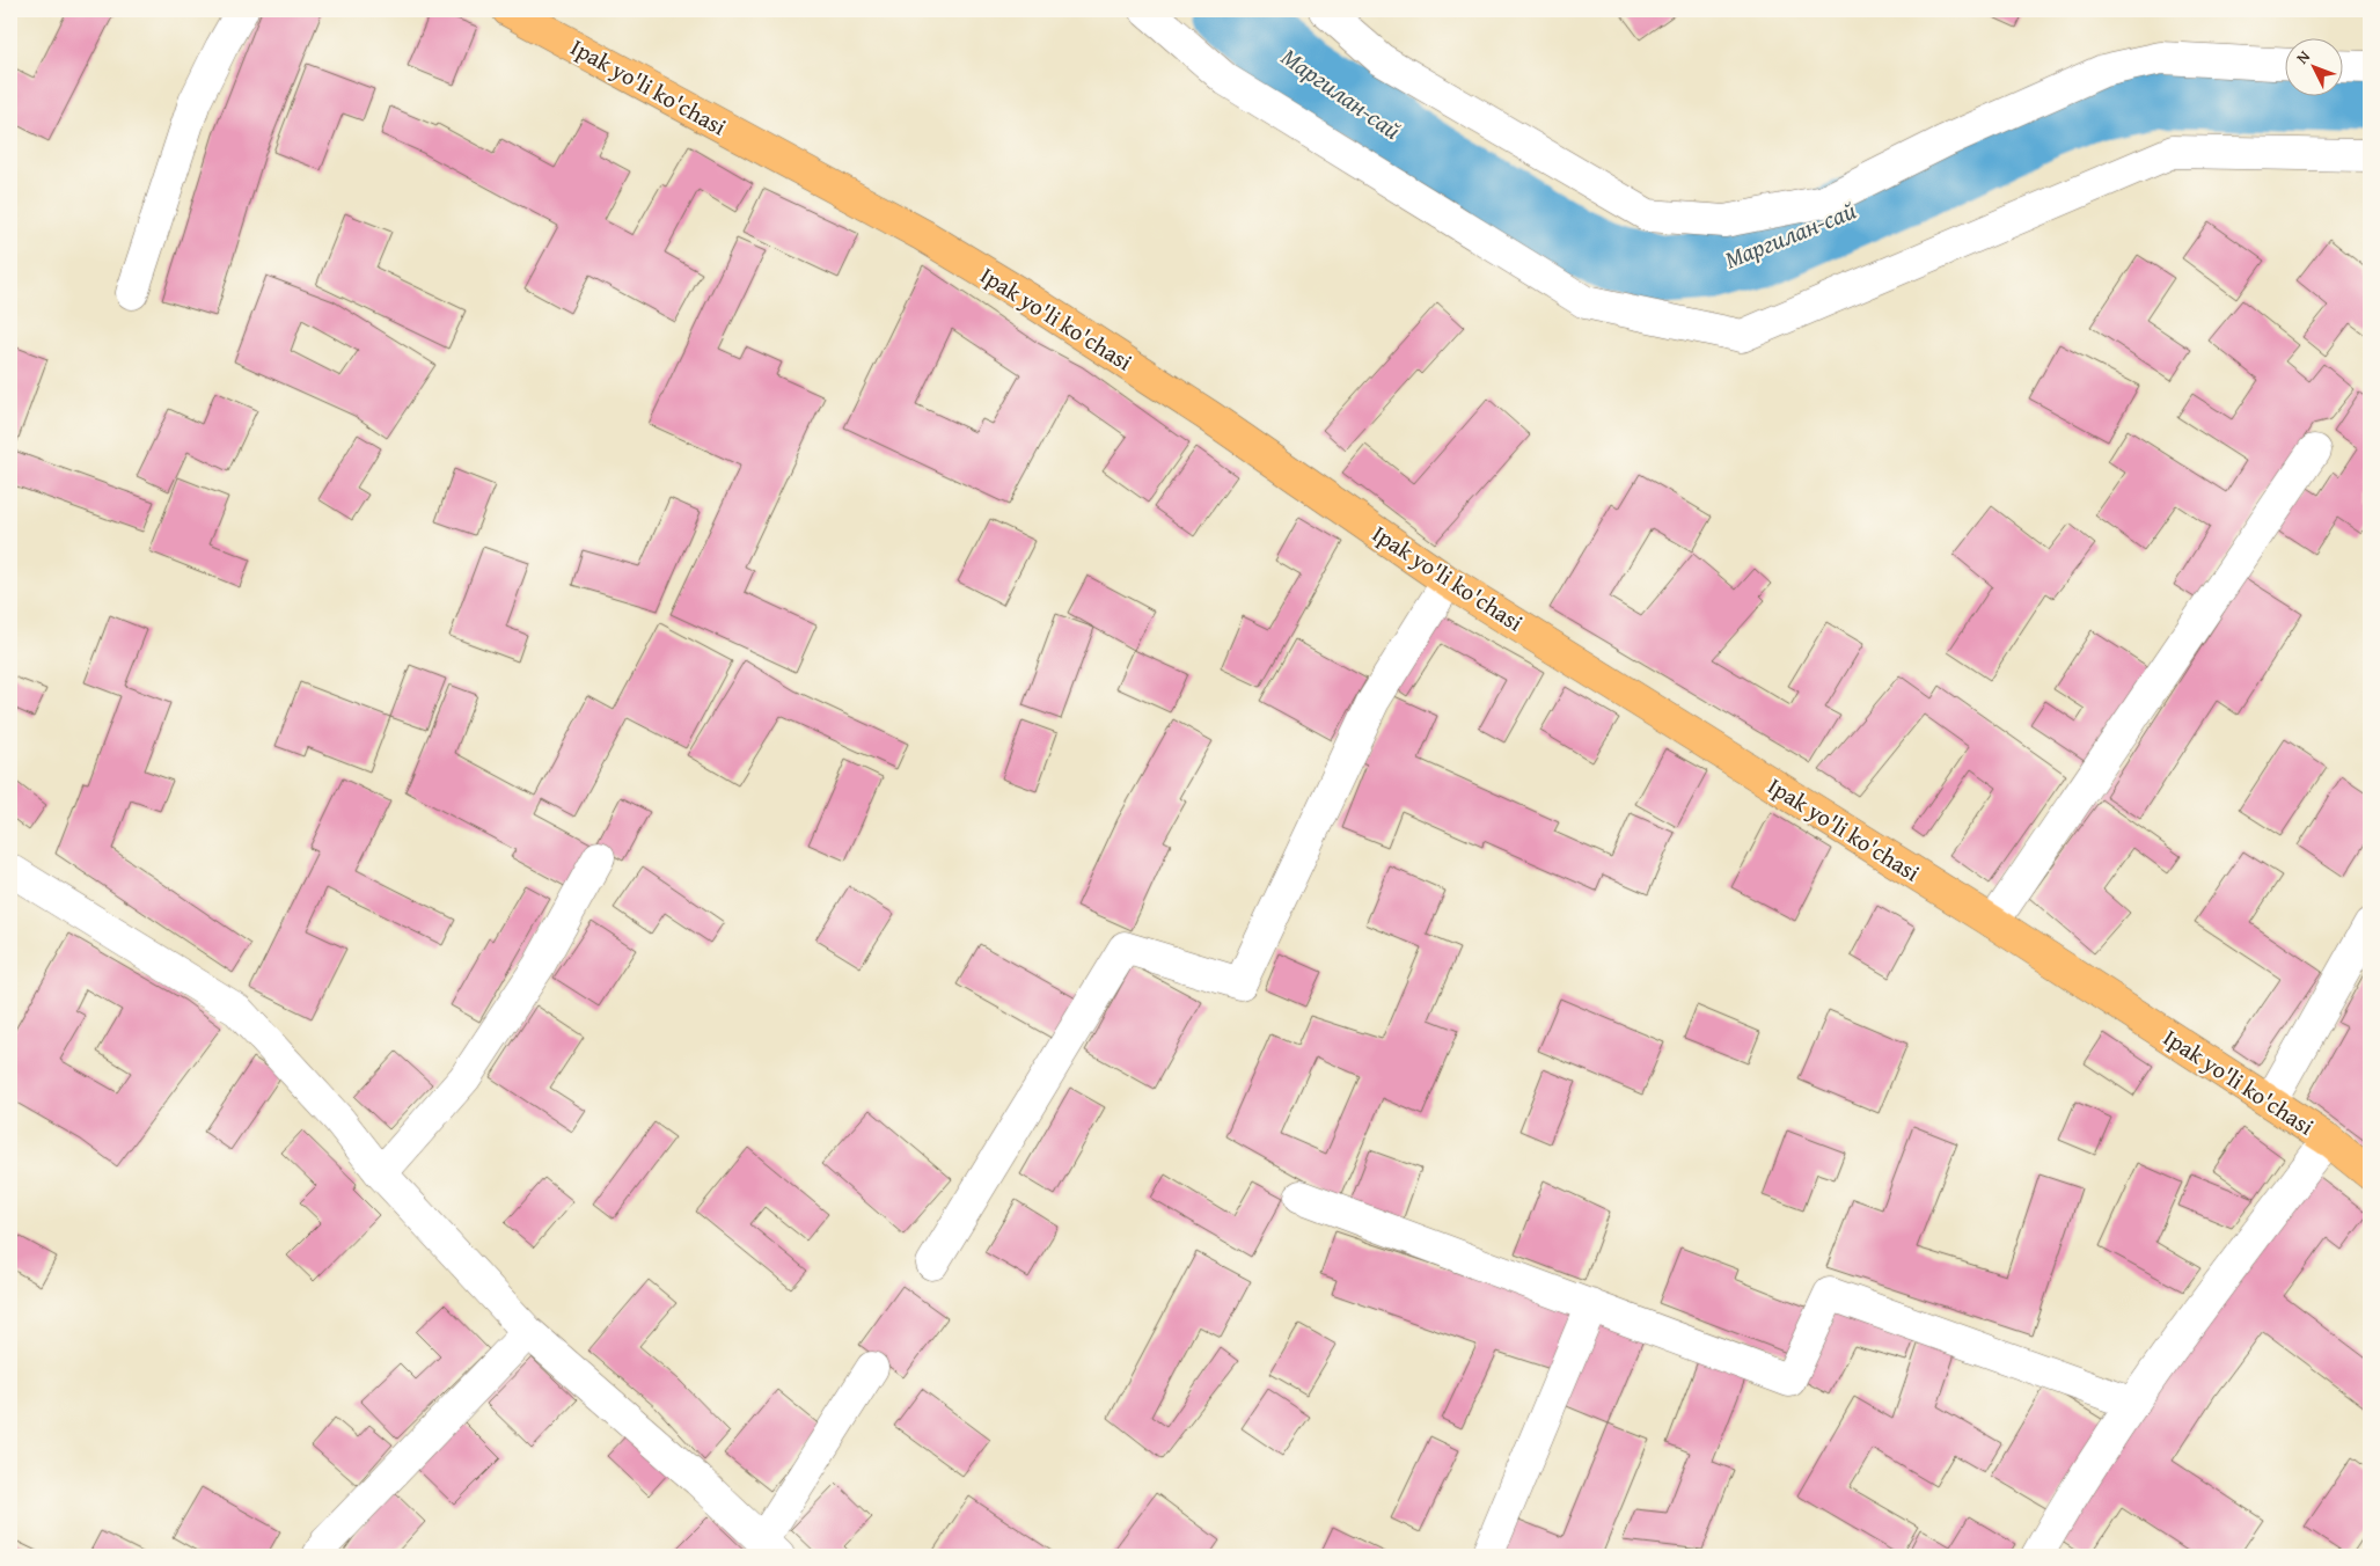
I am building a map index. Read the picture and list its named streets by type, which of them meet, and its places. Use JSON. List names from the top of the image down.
{
  "streets": {
    "main road": ["Ipak yo'li ko'chasi"]
  },
  "water": ["Маргилан-сай"],
  "north": "top left"
}
